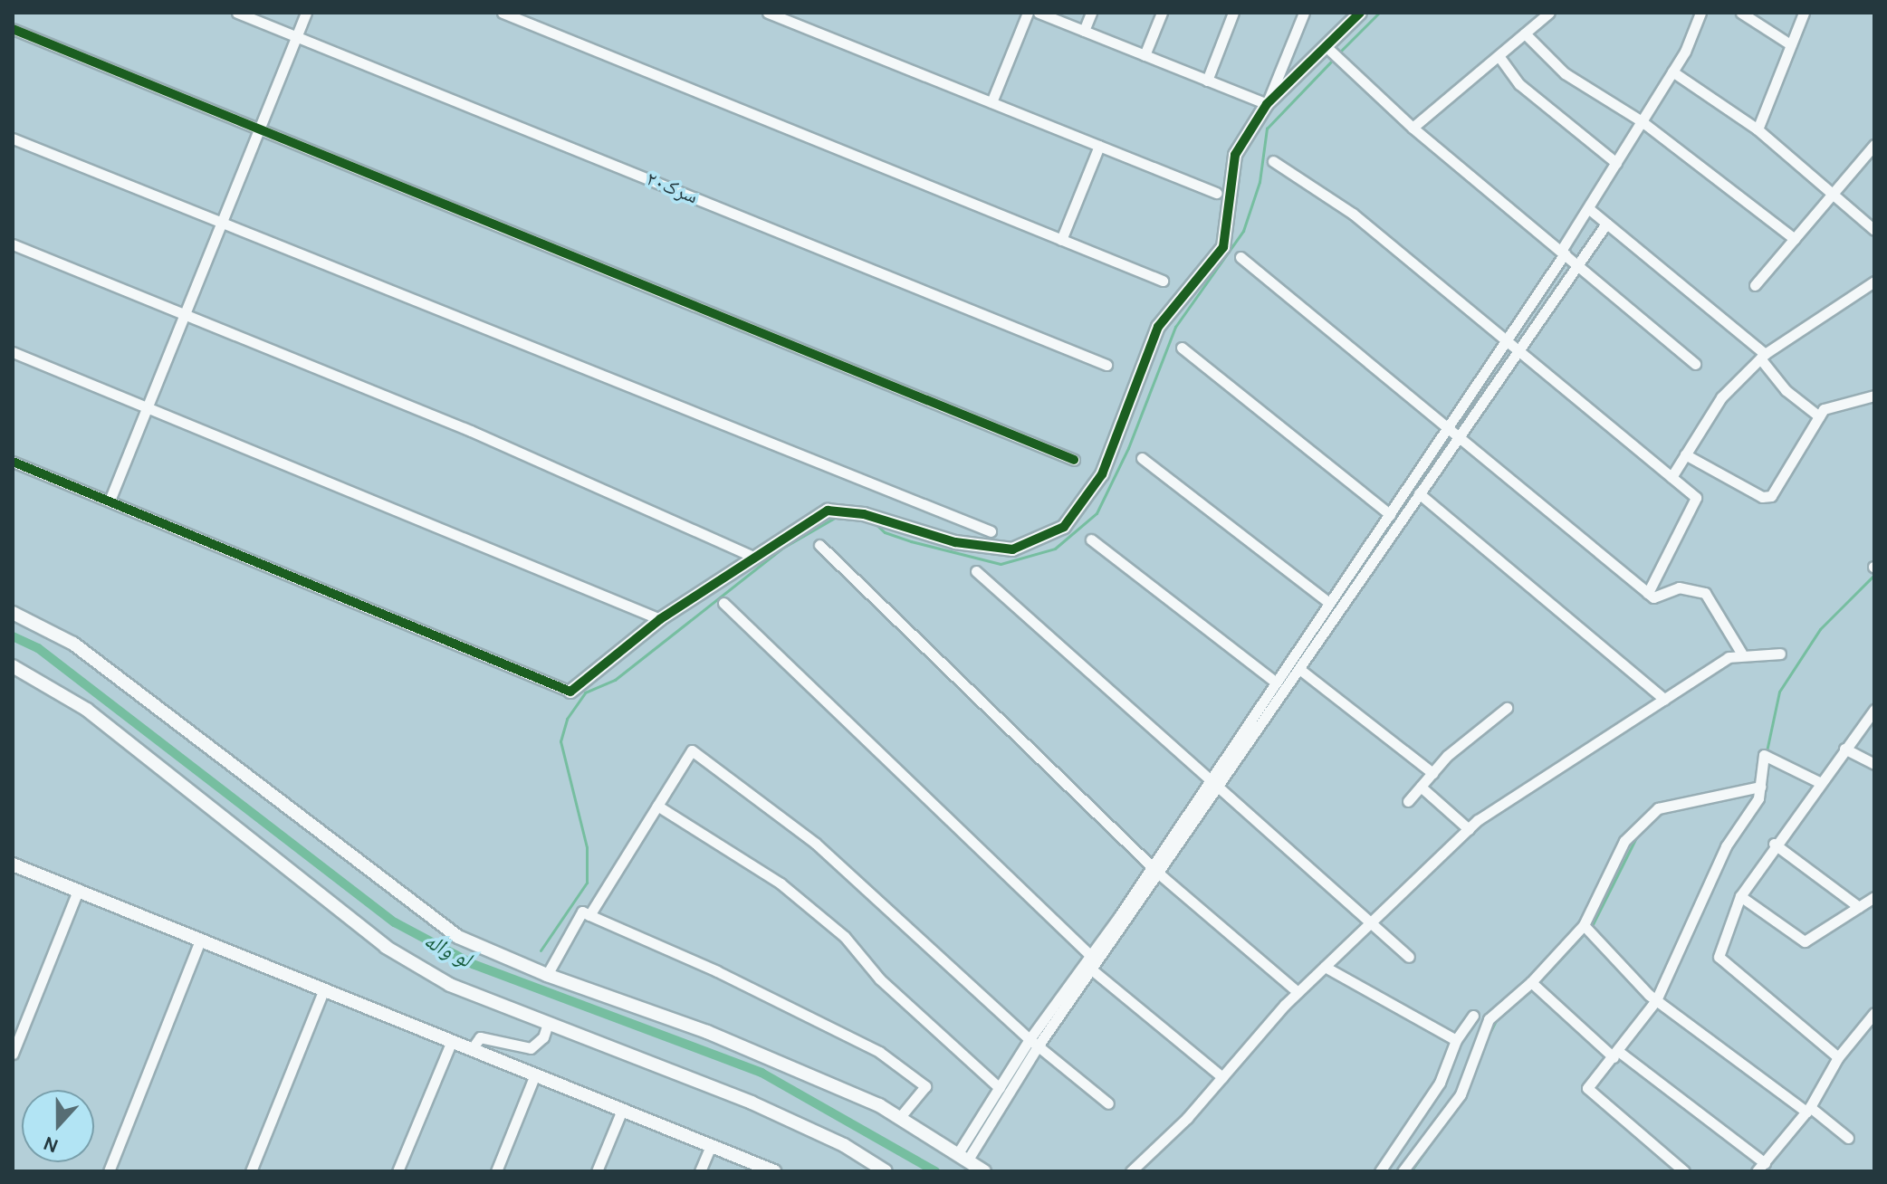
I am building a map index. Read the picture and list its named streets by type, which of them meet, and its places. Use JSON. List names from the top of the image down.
{
  "streets": {
    "street": ["سرک۲۰"]
  },
  "water": ["لو واله"],
  "north": "bottom"
}
